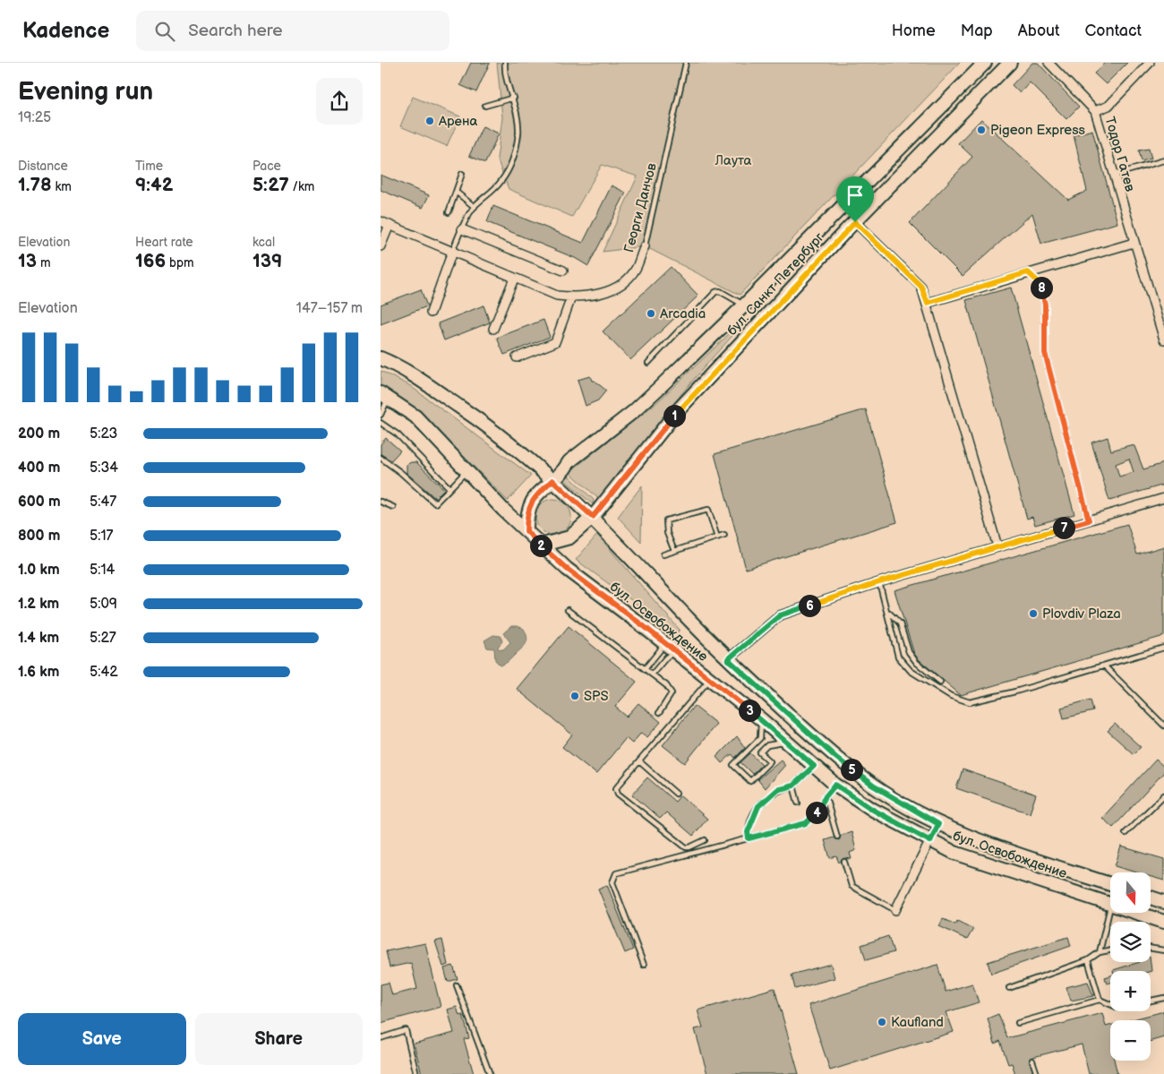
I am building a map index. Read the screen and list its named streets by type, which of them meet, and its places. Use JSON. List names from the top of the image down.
{
  "streets": {
    "main road": ["бул. Санкт Петербург", "бул. Освобождение"],
    "street": ["Тодор Гатев", "Георги Данчов"]
  },
  "crossings": [
    ["бул. Санкт Петербург", "бул. Освобождение"]
  ],
  "parks": ["Лаута"],
  "places": [
    "Арена",
    "Pigeon Express",
    "Arcadia",
    "Plovdiv Plaza",
    "SPS",
    "Kaufland"
  ],
  "north": "bottom",
  "page": {
    "header": "Kadence",
    "search": "Search here",
    "nav": [
      "Home",
      "Map",
      "About",
      "Contact"
    ],
    "heading": ["Evening run", "19:25"],
    "stats": [
      ["Distance", "1.78 km"],
      ["Time", "9:42"],
      ["Pace", "5:27 /km"],
      ["Elevation", "13 m"],
      ["Heart rate", "166 bpm"],
      ["kcal", "139"]
    ],
    "pins": [
      "8",
      "1",
      "7",
      "2",
      "6",
      "3",
      "5",
      "4"
    ],
    "chart": ["Elevation", "147–157 m"],
    "list": [
      {
        "name": "200 m",
        "note": "5:23"
      },
      {
        "name": "400 m",
        "note": "5:34"
      },
      {
        "name": "600 m",
        "note": "5:47"
      },
      {
        "name": "800 m",
        "note": "5:17"
      },
      {
        "name": "1.0 km",
        "note": "5:14"
      },
      {
        "name": "1.2 km",
        "note": "5:09"
      },
      {
        "name": "1.4 km",
        "note": "5:27"
      },
      {
        "name": "1.6 km",
        "note": "5:42"
      }
    ],
    "map_buttons": ["+", "−"],
    "buttons": ["Save", "Share"]
  }
}
